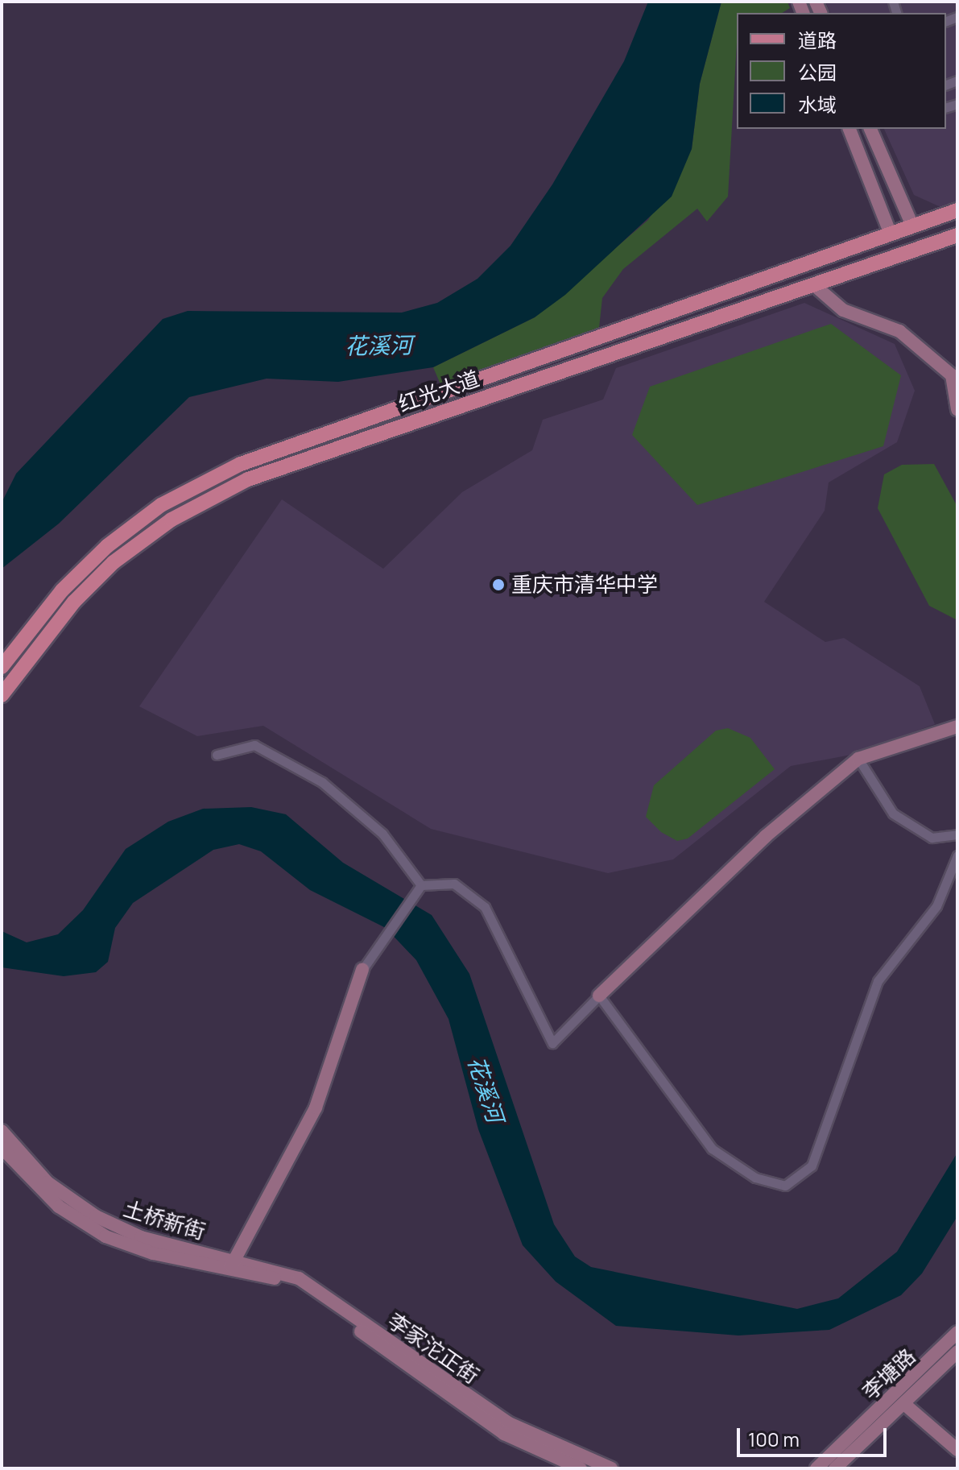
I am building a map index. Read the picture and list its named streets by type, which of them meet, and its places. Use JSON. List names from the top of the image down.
{
  "streets": {
    "main road": [
      "红光大道",
      "土桥新街",
      "李家沱正街",
      "李塘路"
    ]
  },
  "crossings": [
    ["土桥新街", "李家沱正街"]
  ],
  "water": ["花溪河"],
  "places": ["重庆市清华中学"],
  "legend": ["道路", "公园", "水域"],
  "scale_bar": "100 m"
}
